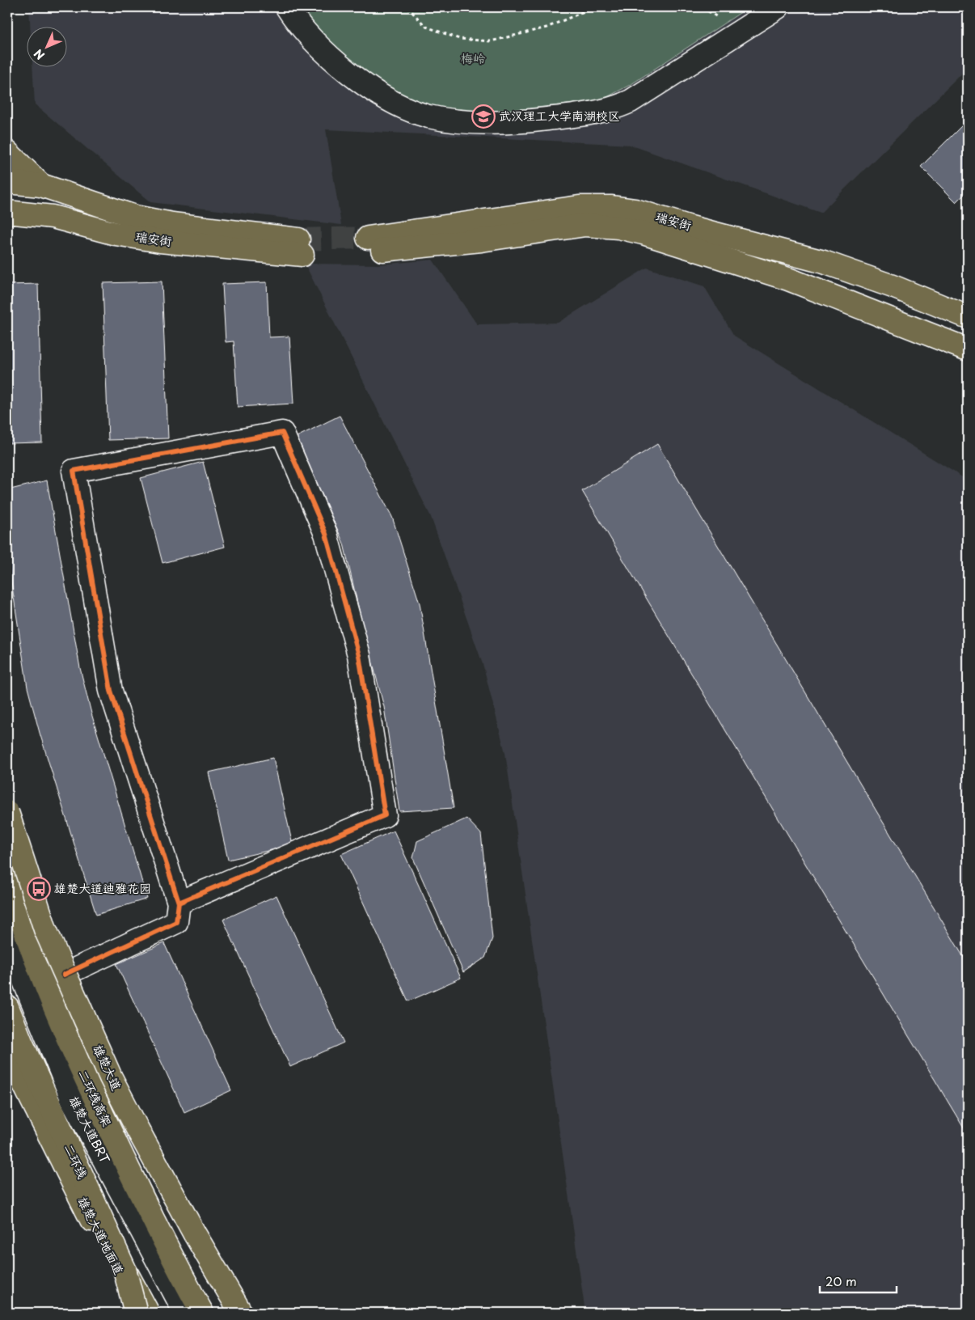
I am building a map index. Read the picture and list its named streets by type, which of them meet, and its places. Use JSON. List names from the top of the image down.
{
  "streets": {
    "main road": [
      "瑞安街",
      "雄楚大道",
      "二环线高架",
      "二环线",
      "雄楚大道地面道"
    ],
    "street": ["雄楚大道BRT"]
  },
  "parks": ["梅岭"],
  "places": {
    "school or university": ["武汉理工大学南湖校区"],
    "bus stop": ["雄楚大道迪雅花园"]
  },
  "scale_bar": "20 m",
  "north": "bottom left"
}
